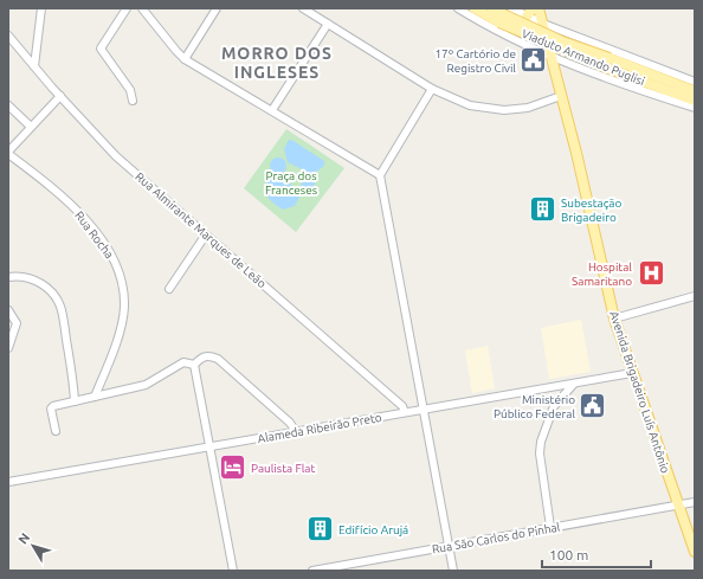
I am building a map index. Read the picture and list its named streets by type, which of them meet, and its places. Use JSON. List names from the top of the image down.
{
  "streets": {
    "main road": ["Viaduto Armando Puglisi", "Avenida Brigadeiro Luís Antônio"],
    "street": [
      "Rua Almirante Marques de Leão",
      "Rua Rocha",
      "Alameda Ribeirão Preto",
      "Rua São Carlos do Pinhal"
    ]
  },
  "crossings": [
    ["Rua Almirante Marques de Leão", "Alameda Ribeirão Preto"],
    ["Avenida Brigadeiro Luís Antônio", "Alameda Ribeirão Preto"],
    ["Avenida Brigadeiro Luís Antônio", "Rua São Carlos do Pinhal"]
  ],
  "districts": ["MORRO DOS INGLESES"],
  "parks": ["Praça dos Franceses"],
  "places": {
    "public building": ["17º Cartório de Registro Civil", "Ministério Público Federal"],
    "building": ["Subestação Brigadeiro", "Edifício Arujá"],
    "hospital": ["Hospital Samaritano"],
    "hotel": ["Paulista Flat"]
  },
  "scale_bar": "100 m",
  "north": "top left"
}
